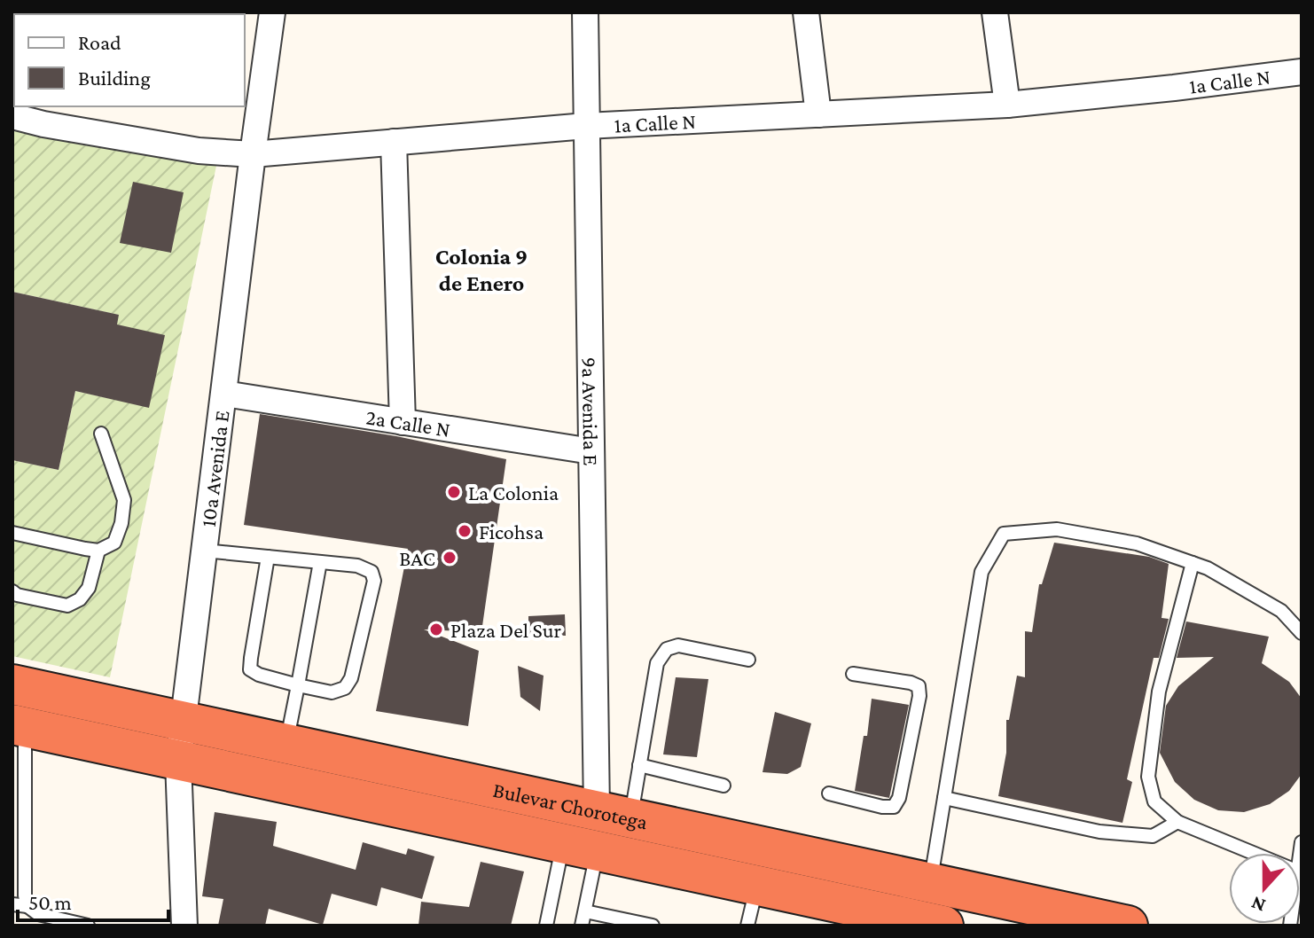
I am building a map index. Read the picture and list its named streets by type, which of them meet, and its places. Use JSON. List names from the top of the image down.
{
  "streets": {
    "highway": ["Bulevar Chorotega"],
    "street": [
      "1a Calle N",
      "9a Avenida E",
      "2a Calle N",
      "10a Avenida E"
    ]
  },
  "crossings": [
    ["1a Calle N", "9a Avenida E"],
    ["1a Calle N", "10a Avenida E"],
    ["9a Avenida E", "2a Calle N"],
    ["9a Avenida E", "Bulevar Chorotega"],
    ["2a Calle N", "10a Avenida E"],
    ["10a Avenida E", "Bulevar Chorotega"]
  ],
  "districts": ["Colonia 9 de Enero"],
  "places": [
    "La Colonia",
    "Ficohsa",
    "BAC",
    "Plaza Del Sur"
  ],
  "legend": ["Road", "Building"],
  "scale_bar": "50 m",
  "north": "bottom"
}
